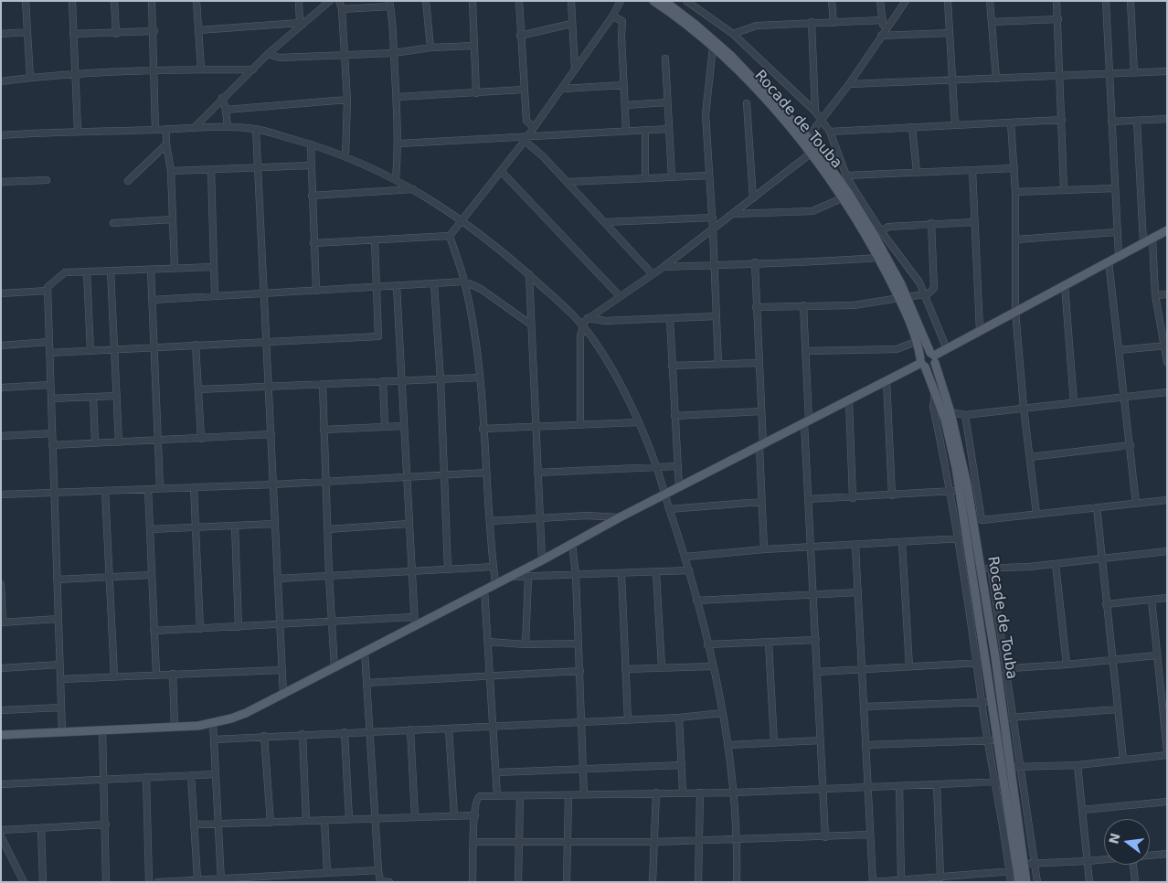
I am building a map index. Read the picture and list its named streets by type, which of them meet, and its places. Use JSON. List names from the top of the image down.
{
  "streets": {
    "main road": ["Rocade de Touba"]
  },
  "north": "left"
}
